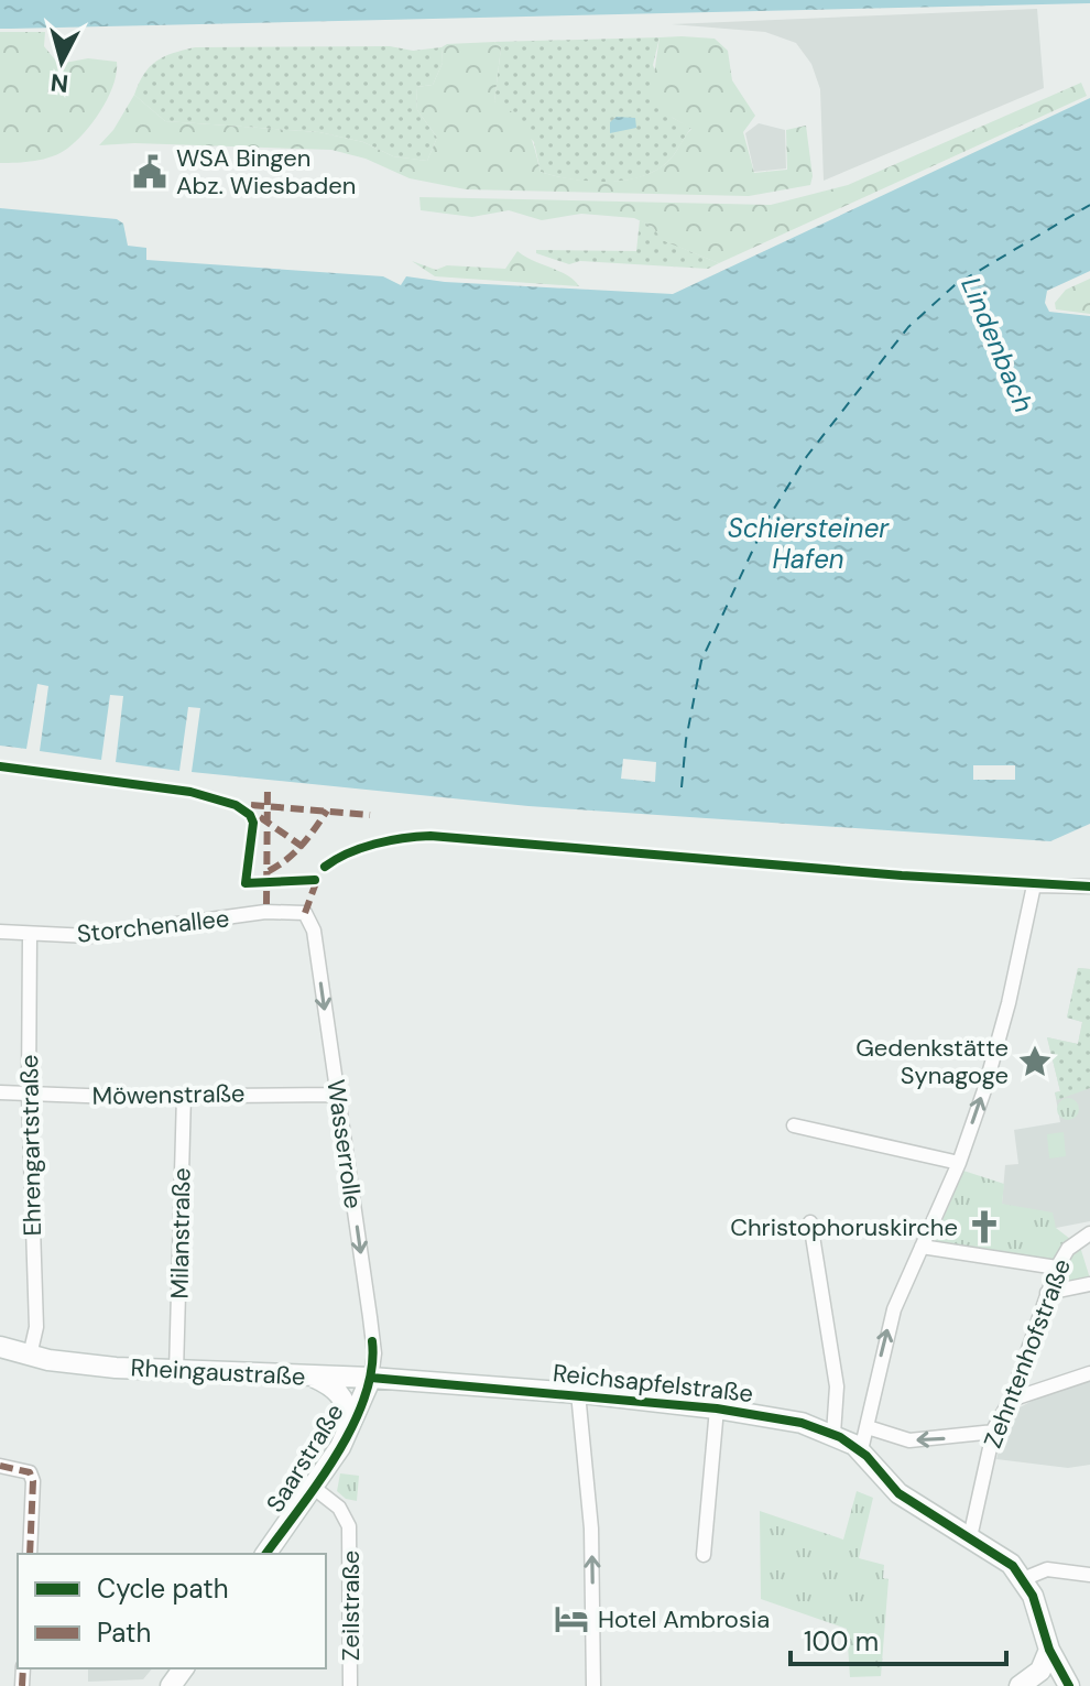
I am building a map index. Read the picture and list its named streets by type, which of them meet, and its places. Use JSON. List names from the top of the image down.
{
  "streets": {
    "street": [
      "Storchenallee",
      "Möwenstraße",
      "Wasserrolle",
      "Ehrengartstraße",
      "Milanstraße",
      "Zehntenhofstraße",
      "Rheingaustraße",
      "Reichsapfelstraße",
      "Saarstraße",
      "Zeilstraße"
    ]
  },
  "crossings": [
    ["Storchenallee", "Wasserrolle"],
    ["Storchenallee", "Ehrengartstraße"],
    ["Möwenstraße", "Wasserrolle"],
    ["Möwenstraße", "Ehrengartstraße"],
    ["Möwenstraße", "Milanstraße"],
    ["Wasserrolle", "Rheingaustraße"],
    ["Wasserrolle", "Reichsapfelstraße"],
    ["Wasserrolle", "Saarstraße"],
    ["Ehrengartstraße", "Rheingaustraße"],
    ["Milanstraße", "Rheingaustraße"],
    ["Zehntenhofstraße", "Reichsapfelstraße"],
    ["Rheingaustraße", "Reichsapfelstraße"],
    ["Rheingaustraße", "Saarstraße"],
    ["Reichsapfelstraße", "Saarstraße"],
    ["Saarstraße", "Zeilstraße"]
  ],
  "one_way": ["Wasserrolle"],
  "water": ["Lindenbach", "Schiersteiner Hafen"],
  "places": {
    "public building": ["WSA Bingen Abz. Wiesbaden"],
    "place": ["Gedenkstätte Synagoge"],
    "church": ["Christophoruskirche"],
    "hotel": ["Hotel Ambrosia"]
  },
  "legend": ["Cycle path", "Path"],
  "scale_bar": "100 m",
  "north": "bottom"
}
